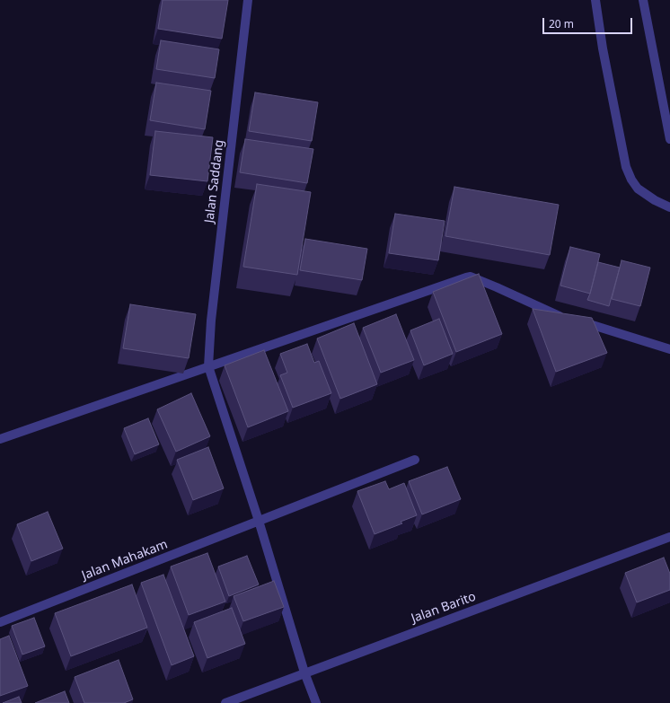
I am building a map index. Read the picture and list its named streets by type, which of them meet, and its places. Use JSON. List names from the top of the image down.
{
  "streets": {
    "street": ["Jalan Saddang", "Jalan Mahakam", "Jalan Barito"]
  },
  "scale_bar": "20 m"
}
